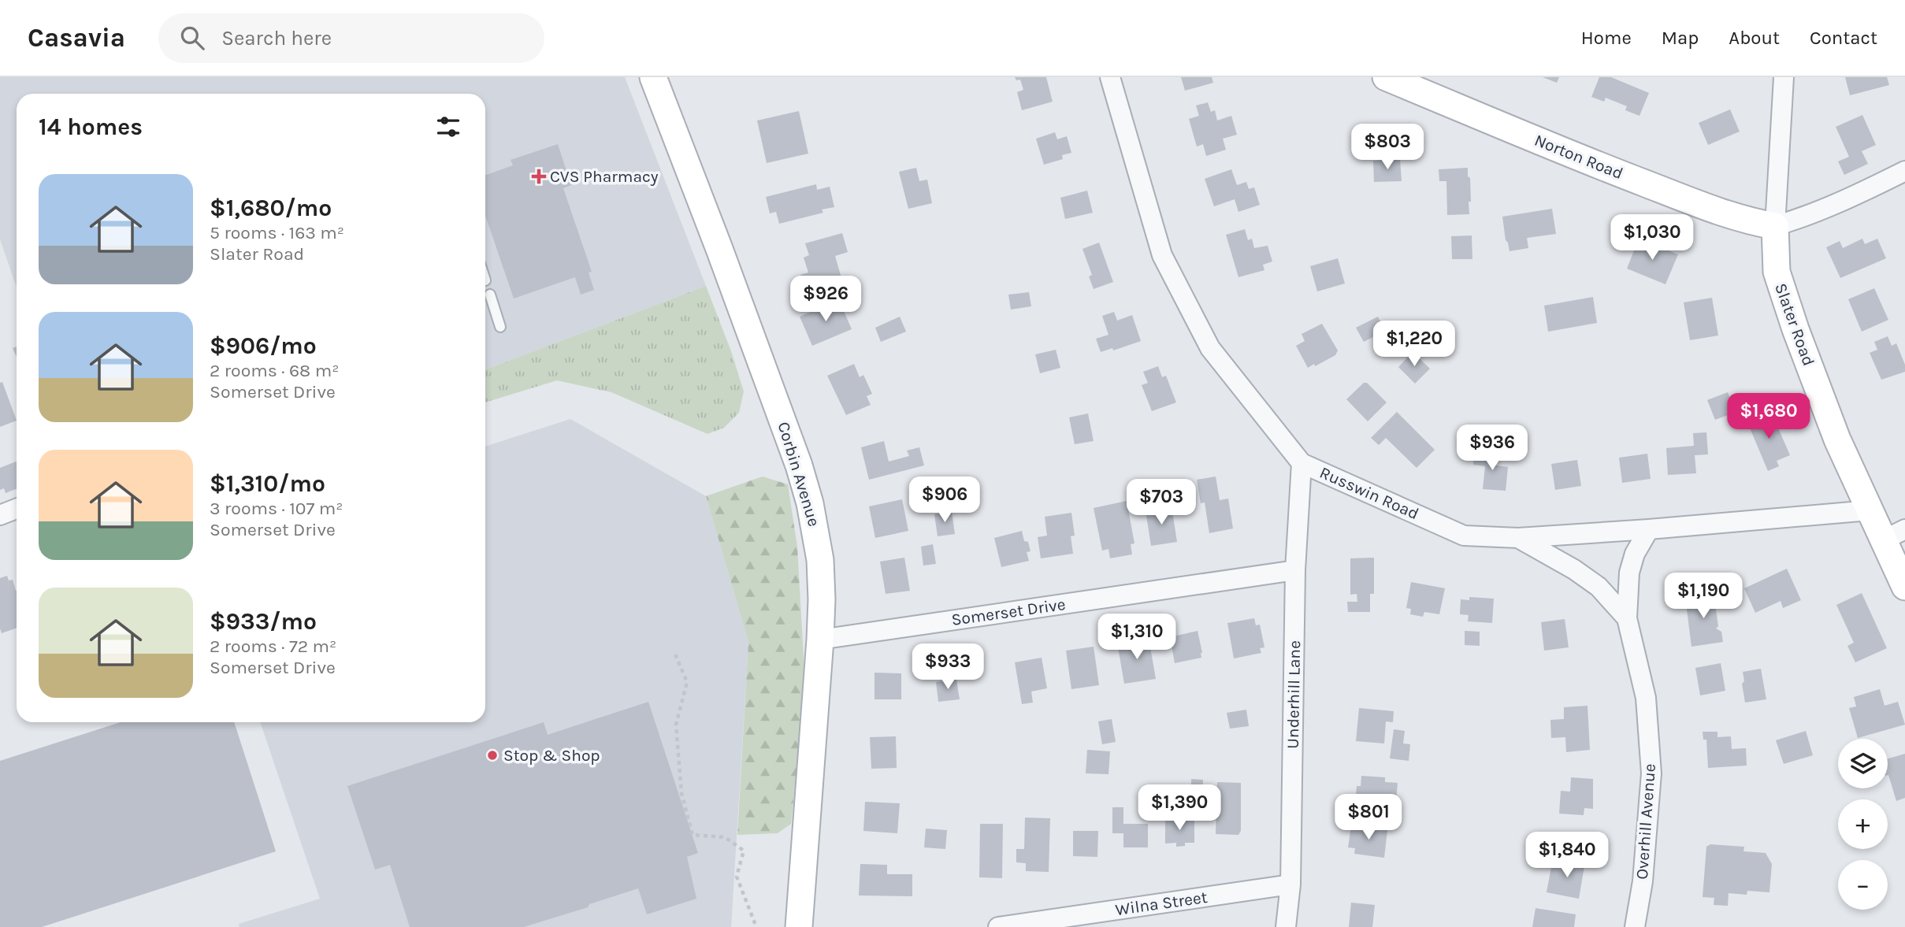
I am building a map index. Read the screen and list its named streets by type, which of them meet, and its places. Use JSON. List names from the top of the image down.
{
  "streets": {
    "main road": ["Norton Road", "Slater Road", "Corbin Avenue"],
    "street": [
      "Russwin Road",
      "Somerset Drive",
      "Underhill Lane",
      "Overhill Avenue",
      "Wilna Street"
    ]
  },
  "crossings": [
    ["Norton Road", "Slater Road"],
    ["Slater Road", "Russwin Road"],
    ["Corbin Avenue", "Somerset Drive"],
    ["Russwin Road", "Underhill Lane"],
    ["Russwin Road", "Overhill Avenue"],
    ["Somerset Drive", "Underhill Lane"],
    ["Underhill Lane", "Wilna Street"]
  ],
  "places": {
    "health": ["CVS Pharmacy"],
    "other": ["Stop & Shop"]
  },
  "page": {
    "header": "Casavia",
    "search": "Search here",
    "nav": [
      "Home",
      "Map",
      "About",
      "Contact"
    ],
    "heading": "14 homes",
    "price": [
      "$803",
      "$1,030",
      "$926",
      "$1,220",
      "$1,680",
      "$936",
      "$906",
      "$703",
      "$1,190",
      "$1,310",
      "$933",
      "$1,390",
      "$801",
      "$1,840"
    ],
    "list": [
      {
        "name": "$1,680/mo",
        "note": "5 rooms · 163 m² · Slater Road"
      },
      {
        "name": "$906/mo",
        "note": "2 rooms · 68 m² · Somerset Drive"
      },
      {
        "name": "$1,310/mo",
        "note": "3 rooms · 107 m² · Somerset Drive"
      },
      {
        "name": "$933/mo",
        "note": "2 rooms · 72 m² · Somerset Drive"
      }
    ],
    "map_buttons": ["+", "−"]
  }
}
